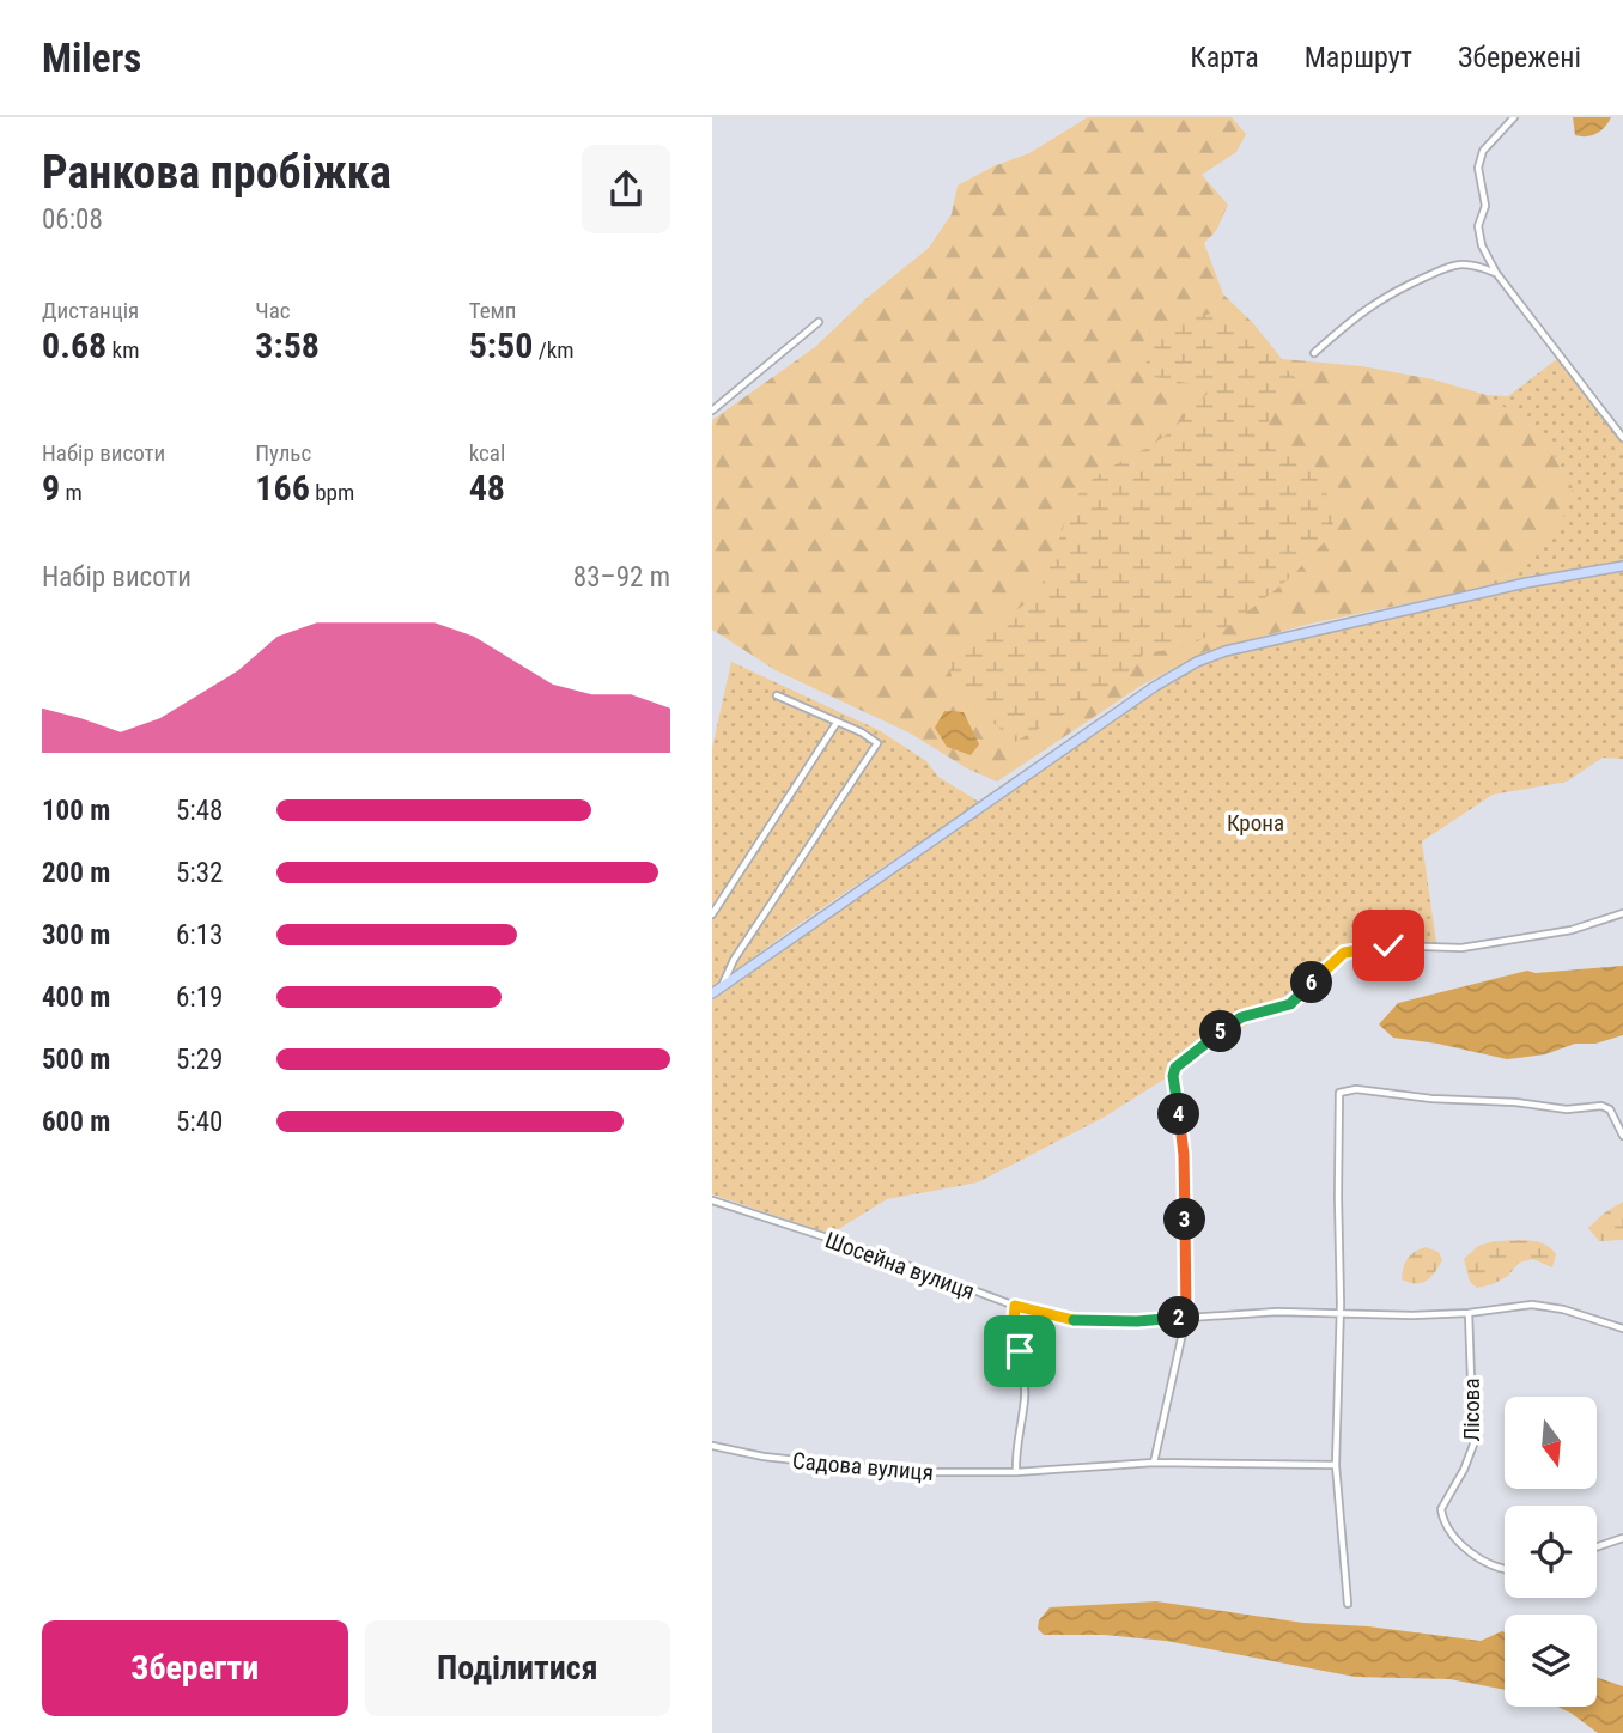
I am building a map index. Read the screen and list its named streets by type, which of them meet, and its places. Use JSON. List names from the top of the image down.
{
  "streets": {
    "street": ["Шосейна вулиця", "Лісова", "Садова вулиця"]
  },
  "crossings": [
    ["Шосейна вулиця", "Лісова"]
  ],
  "parks": ["Крона"],
  "north": "bottom",
  "page": {
    "header": "Milers",
    "nav": ["Карта", "Маршрут", "Збережені"],
    "heading": ["Ранкова пробіжка", "06:08"],
    "stats": [
      ["Дистанція", "0.68 km"],
      ["Час", "3:58"],
      ["Темп", "5:50 /km"],
      ["Набір висоти", "9 m"],
      ["Пульс", "166 bpm"],
      ["kcal", "48"]
    ],
    "chart": ["Набір висоти", "83–92 m"],
    "list": [
      {
        "name": "100 m",
        "note": "5:48"
      },
      {
        "name": "200 m",
        "note": "5:32"
      },
      {
        "name": "300 m",
        "note": "6:13"
      },
      {
        "name": "400 m",
        "note": "6:19"
      },
      {
        "name": "500 m",
        "note": "5:29"
      },
      {
        "name": "600 m",
        "note": "5:40"
      }
    ],
    "pins": [
      "6",
      "5",
      "4",
      "3",
      "2"
    ],
    "buttons": ["Зберегти", "Поділитися"]
  }
}
